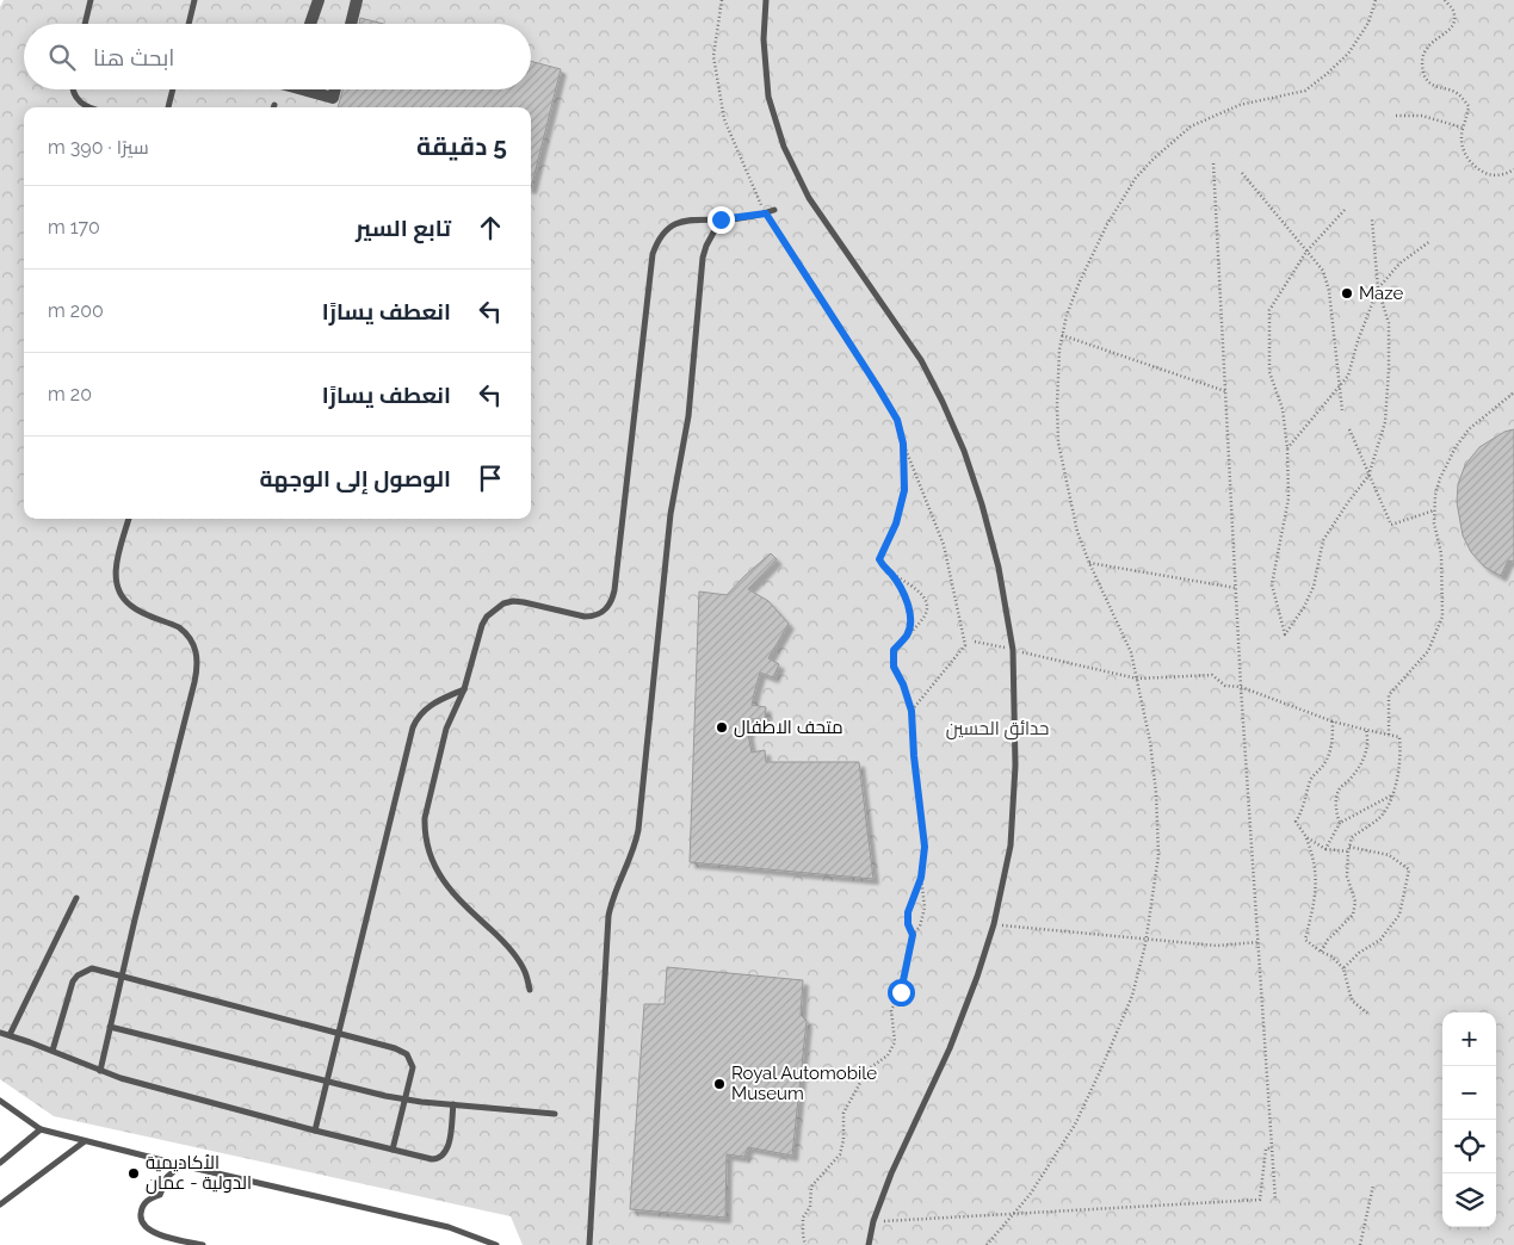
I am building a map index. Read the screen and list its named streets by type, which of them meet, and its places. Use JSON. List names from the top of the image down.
{
  "parks": ["حدائق الحسين"],
  "places": [
    "Maze",
    "متحف الاطفال",
    "Royal Automobile Museum",
    "الأكاديمية الدولية - عمان"
  ],
  "page": {
    "search": "ابحث هنا",
    "heading": ["5 دقيقة", "سيرًا · 390 m"],
    "list": [
      ["تابع السير", "170 m"],
      ["انعطف يسارًا", "200 m"],
      ["انعطف يسارًا", "20 m"],
      "الوصول إلى الوجهة"
    ],
    "map_buttons": ["+", "−"]
  }
}
